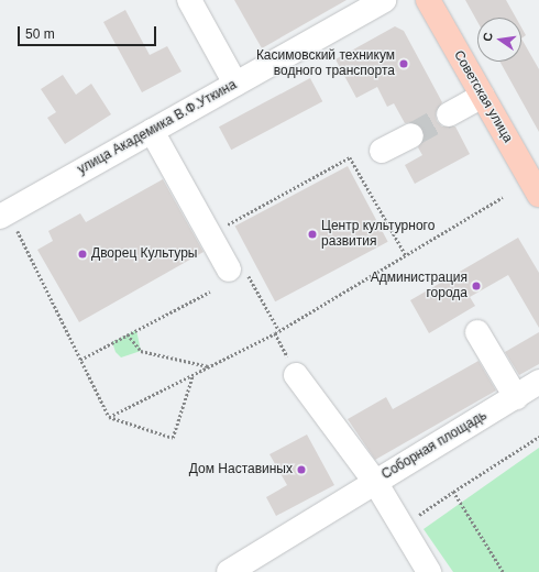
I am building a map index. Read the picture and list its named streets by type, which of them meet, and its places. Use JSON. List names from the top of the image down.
{
  "streets": {
    "main road": ["Советская улица"],
    "street": ["улица Академика В.Ф.Уткина", "Соборная площадь"]
  },
  "places": [
    "Касимовский техникум водного транспорта",
    "Центр культурного развития",
    "Дворец Культуры",
    "Администрация города",
    "Дом Наставиных"
  ],
  "scale_bar": "50 m",
  "north": "left"
}
